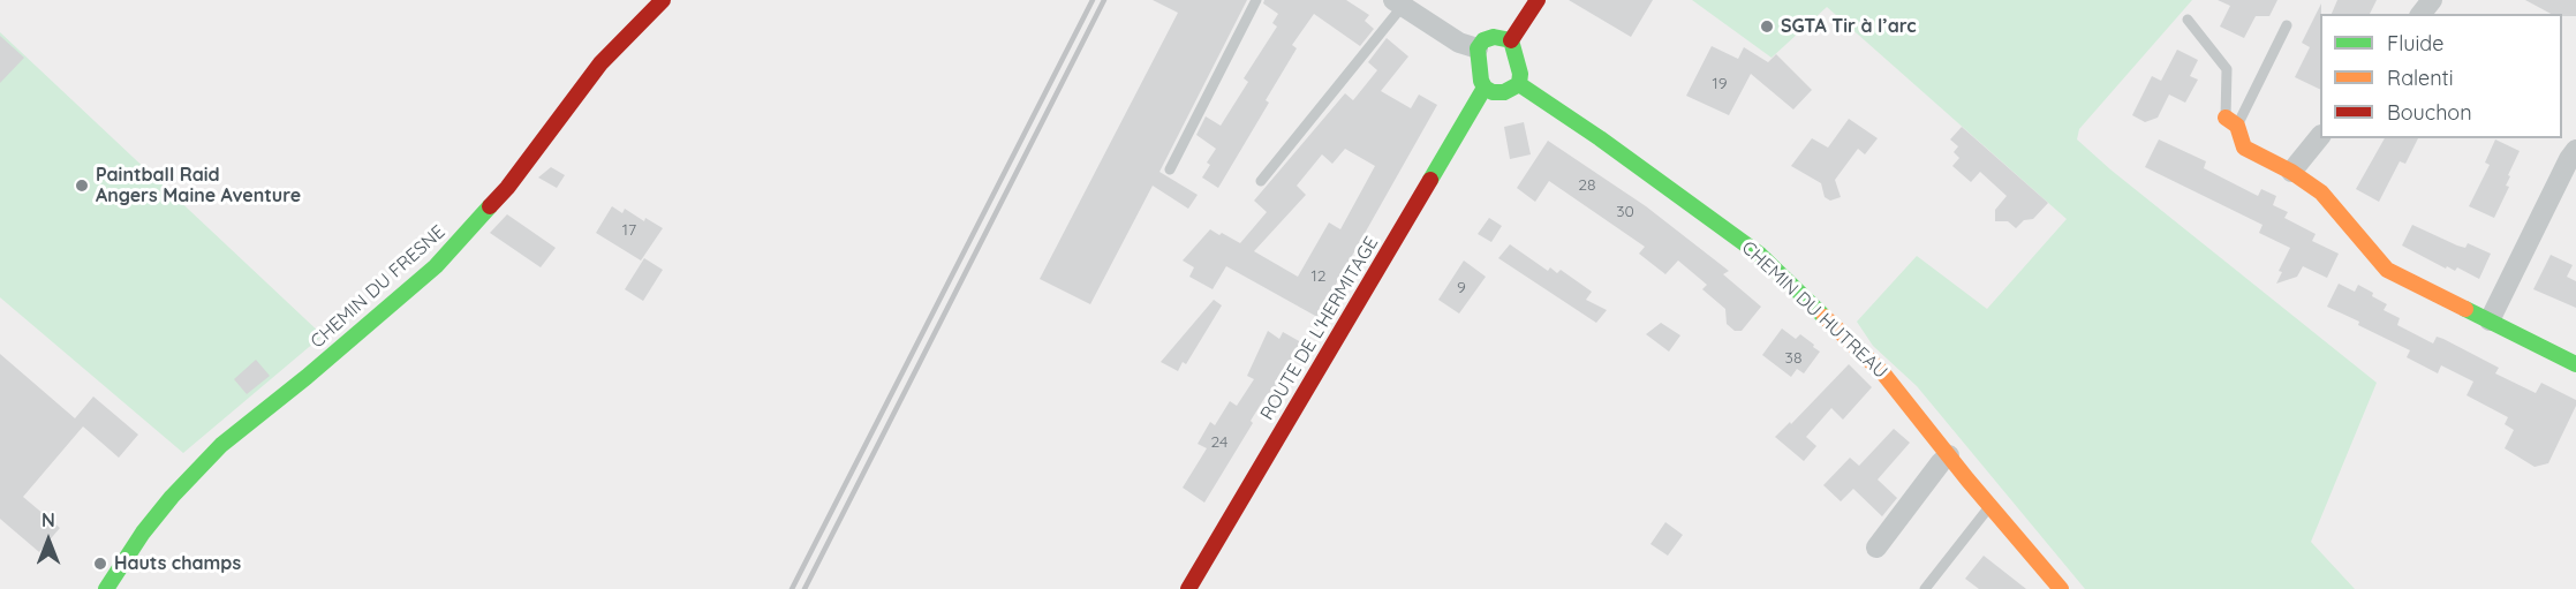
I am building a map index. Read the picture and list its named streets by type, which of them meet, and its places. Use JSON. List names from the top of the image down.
{
  "streets": {
    "street": ["CHEMIN DU FRESNE", "CHEMIN DU HUTREAU", "ROUTE DE L'HERMITAGE"]
  },
  "crossings": [
    ["CHEMIN DU HUTREAU", "ROUTE DE L'HERMITAGE"]
  ],
  "places": ["SGTA Tir à l’arc", "Paintball Raid Angers Maine Aventure", "Hauts champs"],
  "house_numbers": [
    "19",
    "28",
    "30",
    "17",
    "12",
    "9",
    "38",
    "24"
  ],
  "legend": ["Fluide", "Ralenti", "Bouchon"],
  "north": "top"
}
